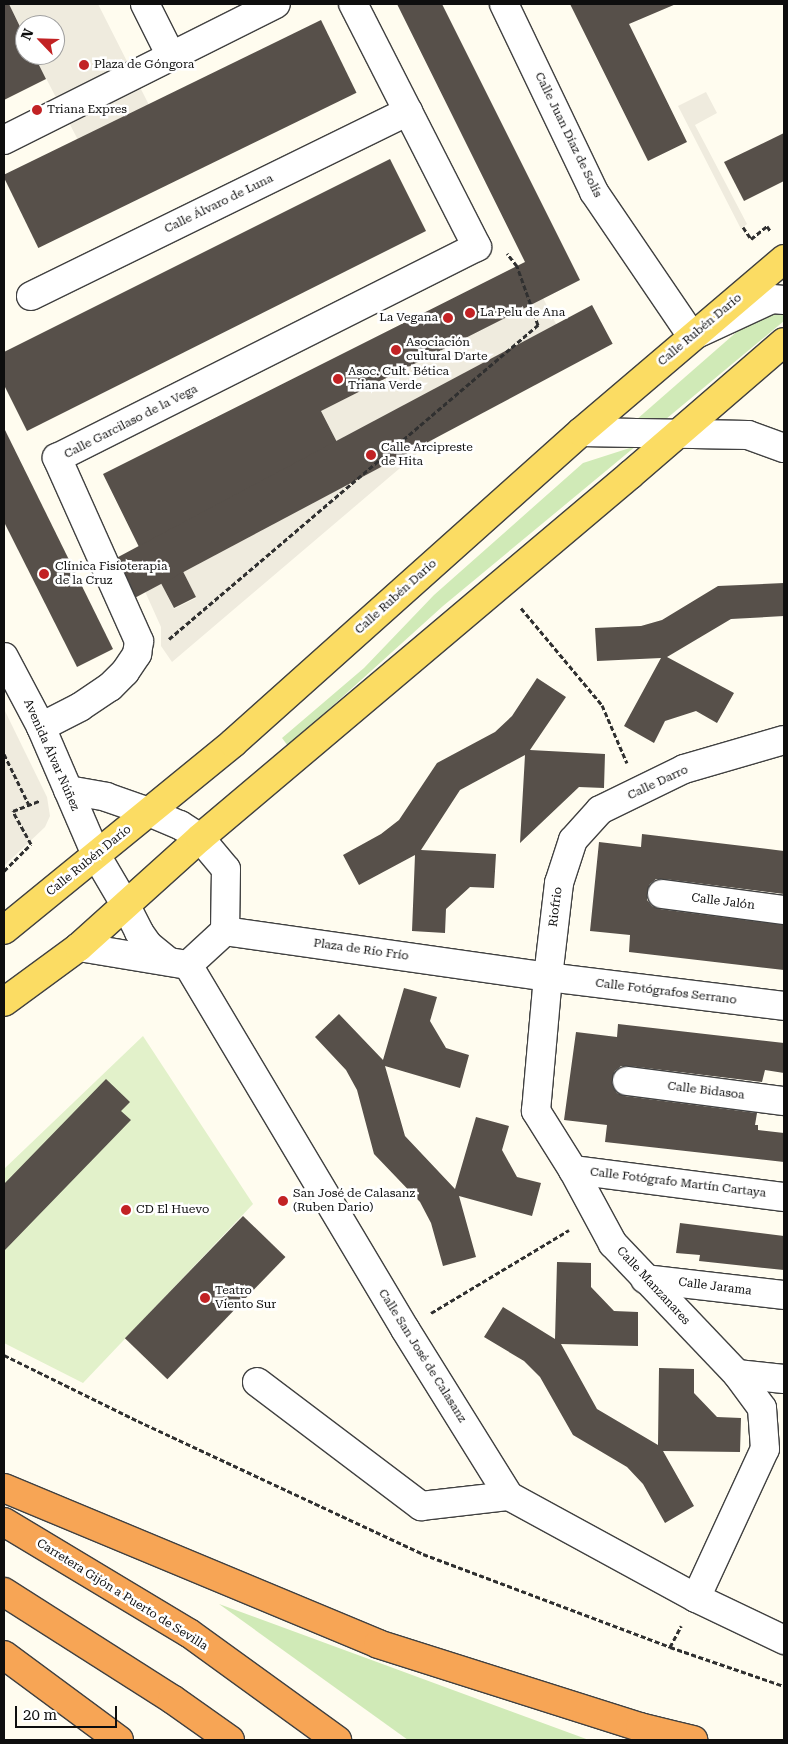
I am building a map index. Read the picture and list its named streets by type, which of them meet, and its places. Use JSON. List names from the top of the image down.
{
  "streets": {
    "highway": ["Carretera Gijón a Puerto de Sevilla"],
    "main road": ["Calle Rubén Darío"],
    "street": [
      "Calle Juan Díaz de Solís",
      "Calle Álvaro de Luna",
      "Calle Garcilaso de la Vega",
      "Avenida Álvar Núñez",
      "Calle Darro",
      "Calle Jalón",
      "Riofrio",
      "Plaza de Río Frío",
      "Calle Fotógrafos Serrano",
      "Calle Bidasoa",
      "Calle Fotógrafo Martín Cartaya",
      "Calle Manzanares",
      "Calle Jarama",
      "Calle San José de Calasanz"
    ]
  },
  "crossings": [
    ["Calle Juan Díaz de Solís", "Calle Rubén Darío"],
    ["Calle Álvaro de Luna", "Calle Garcilaso de la Vega"],
    ["Calle Rubén Darío", "Avenida Álvar Núñez"],
    ["Calle Rubén Darío", "Calle San José de Calasanz"],
    ["Avenida Álvar Núñez", "Calle San José de Calasanz"],
    ["Calle Darro", "Riofrio"],
    ["Riofrio", "Plaza de Río Frío"],
    ["Riofrio", "Calle Fotógrafos Serrano"],
    ["Riofrio", "Calle Manzanares"],
    ["Plaza de Río Frío", "Calle Fotógrafos Serrano"],
    ["Calle Fotógrafo Martín Cartaya", "Calle Manzanares"],
    ["Calle Manzanares", "Calle Jarama"],
    ["Calle Manzanares", "Calle San José de Calasanz"]
  ],
  "places": [
    "Plaza de Góngora",
    "Triana Expres",
    "La Pelu de Ana",
    "La Vegana",
    "Asociación cultural D'arte",
    "Asoc. Cult. Bética Triana Verde",
    "Calle Arcipreste de Hita",
    "Clínica Fisioterapia de la Cruz",
    "San José de Calasanz (Ruben Dario)",
    "CD El Huevo",
    "Teatro Viento Sur"
  ],
  "scale_bar": "20 m",
  "north": "top left"
}
